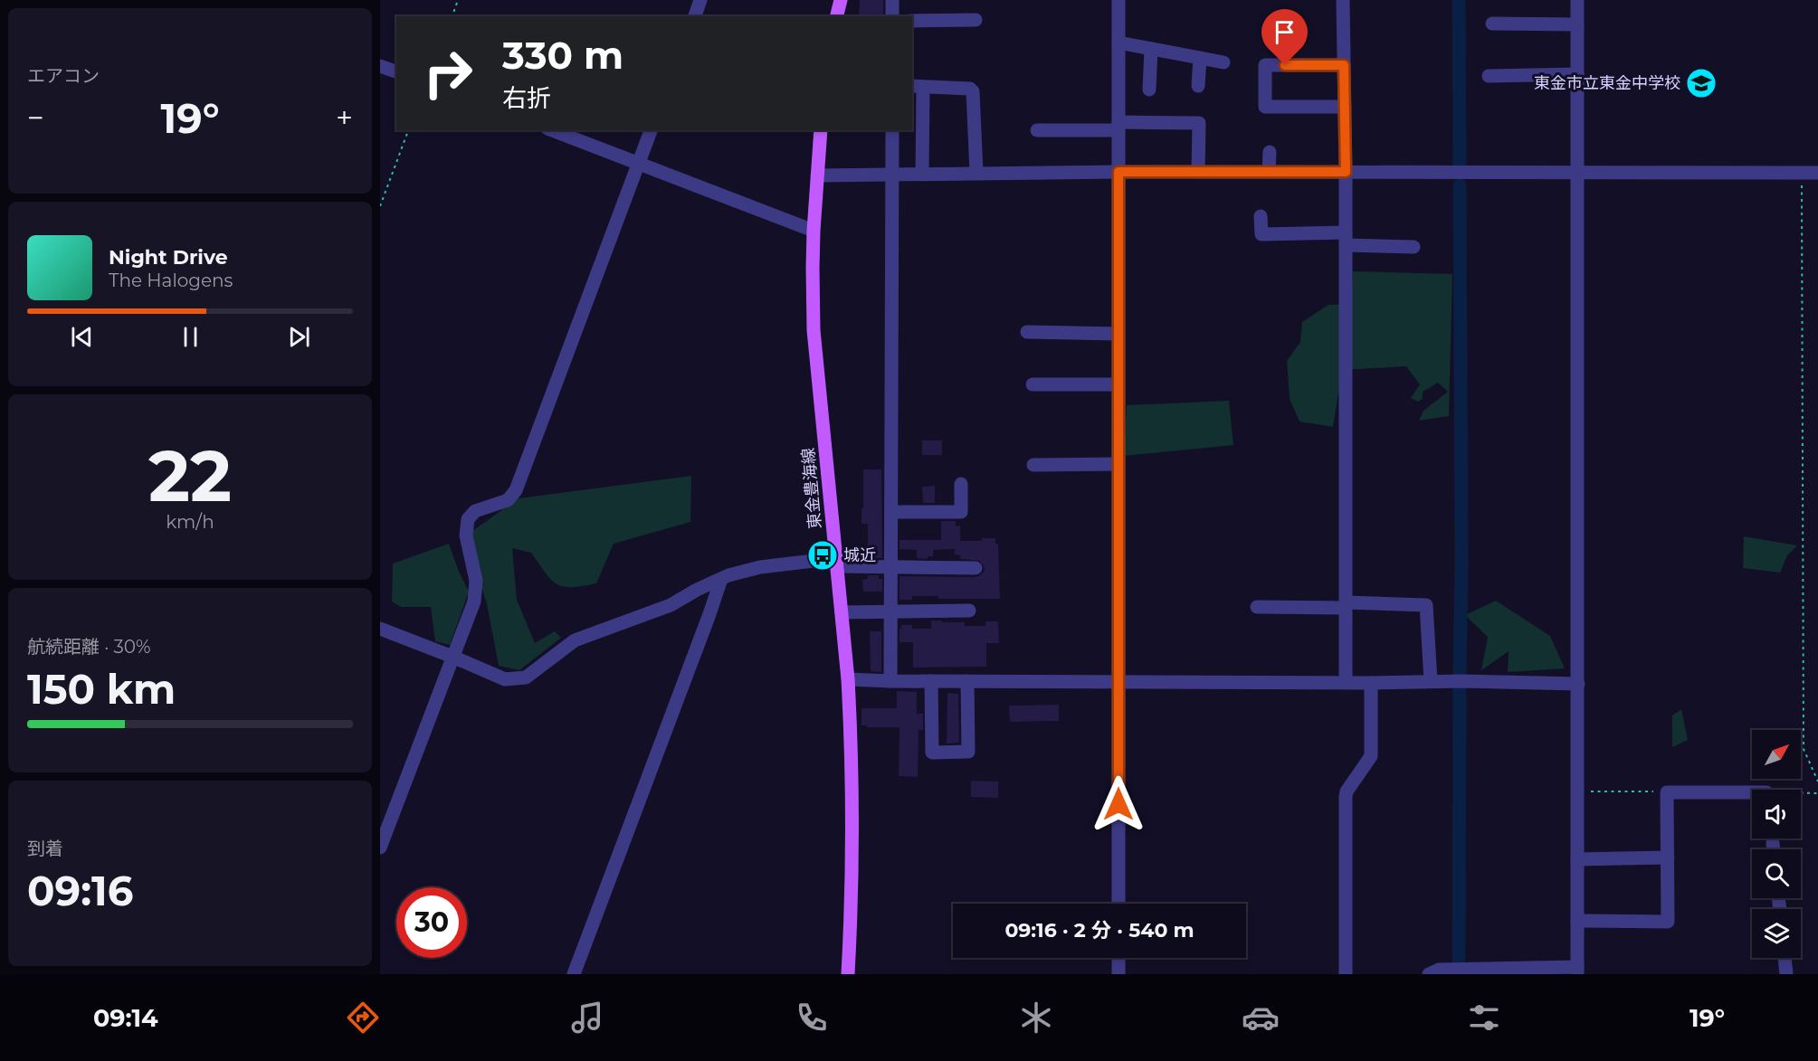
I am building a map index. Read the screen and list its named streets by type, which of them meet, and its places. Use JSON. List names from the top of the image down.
{
  "streets": {
    "main road": ["東金豊海線"]
  },
  "places": {
    "school or university": ["東金市立東金中学校"],
    "bus stop": ["城近"]
  },
  "north": "top right",
  "page": {
    "tile": [
      "エアコン",
      ["22", "km/h"],
      ["航続距離 · 30%", "150 km"],
      ["到着", "09:16"]
    ],
    "turn": ["330 m", "右折"],
    "heat": ["−", "19°", "+"],
    "song": ["Night Drive", "The Halogens"],
    "limit": "30",
    "trip": "09:16 · 2 分 · 540 m",
    "tabs": ["09:14", "19°"]
  }
}
